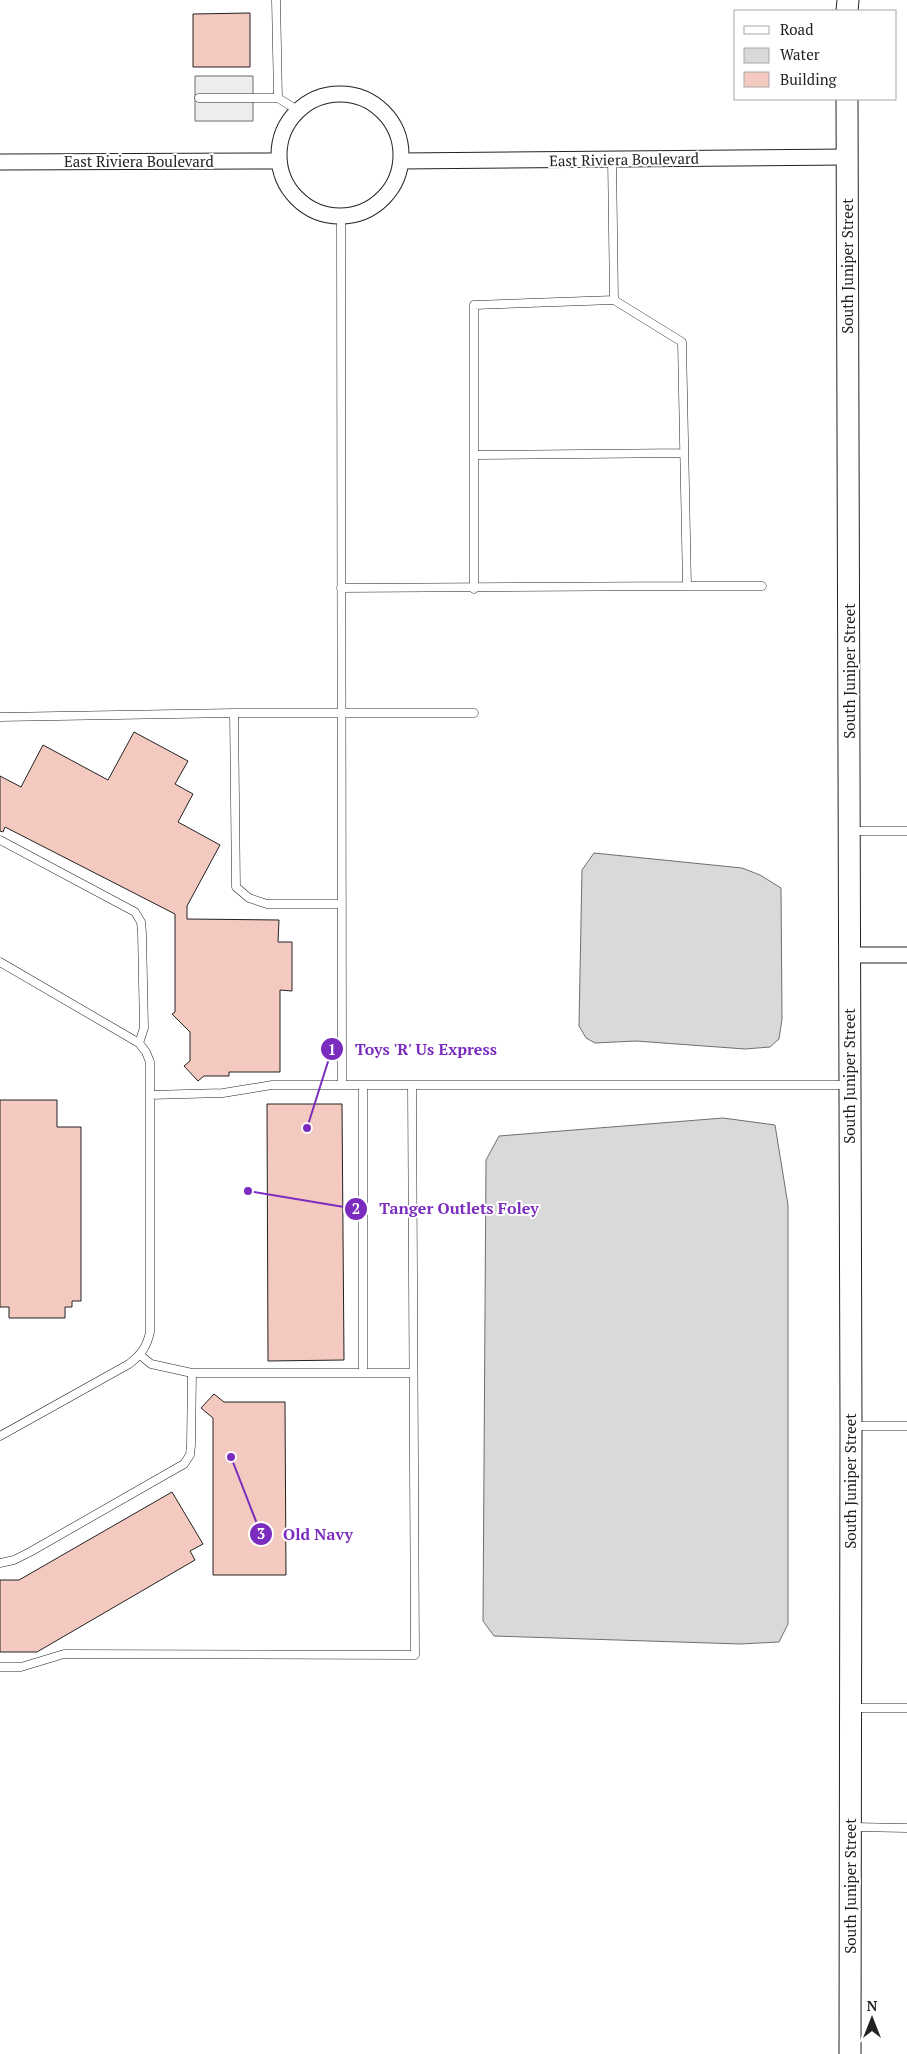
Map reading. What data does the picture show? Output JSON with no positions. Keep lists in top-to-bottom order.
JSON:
{
  "streets": {
    "street": ["East Riviera Boulevard", "South Juniper Street"]
  },
  "crossings": [
    ["East Riviera Boulevard", "South Juniper Street"]
  ],
  "places": ["Toys 'R' Us Express", "Tanger Outlets Foley", "Old Navy"],
  "legend": ["Road", "Water", "Building"],
  "north": "top"
}
